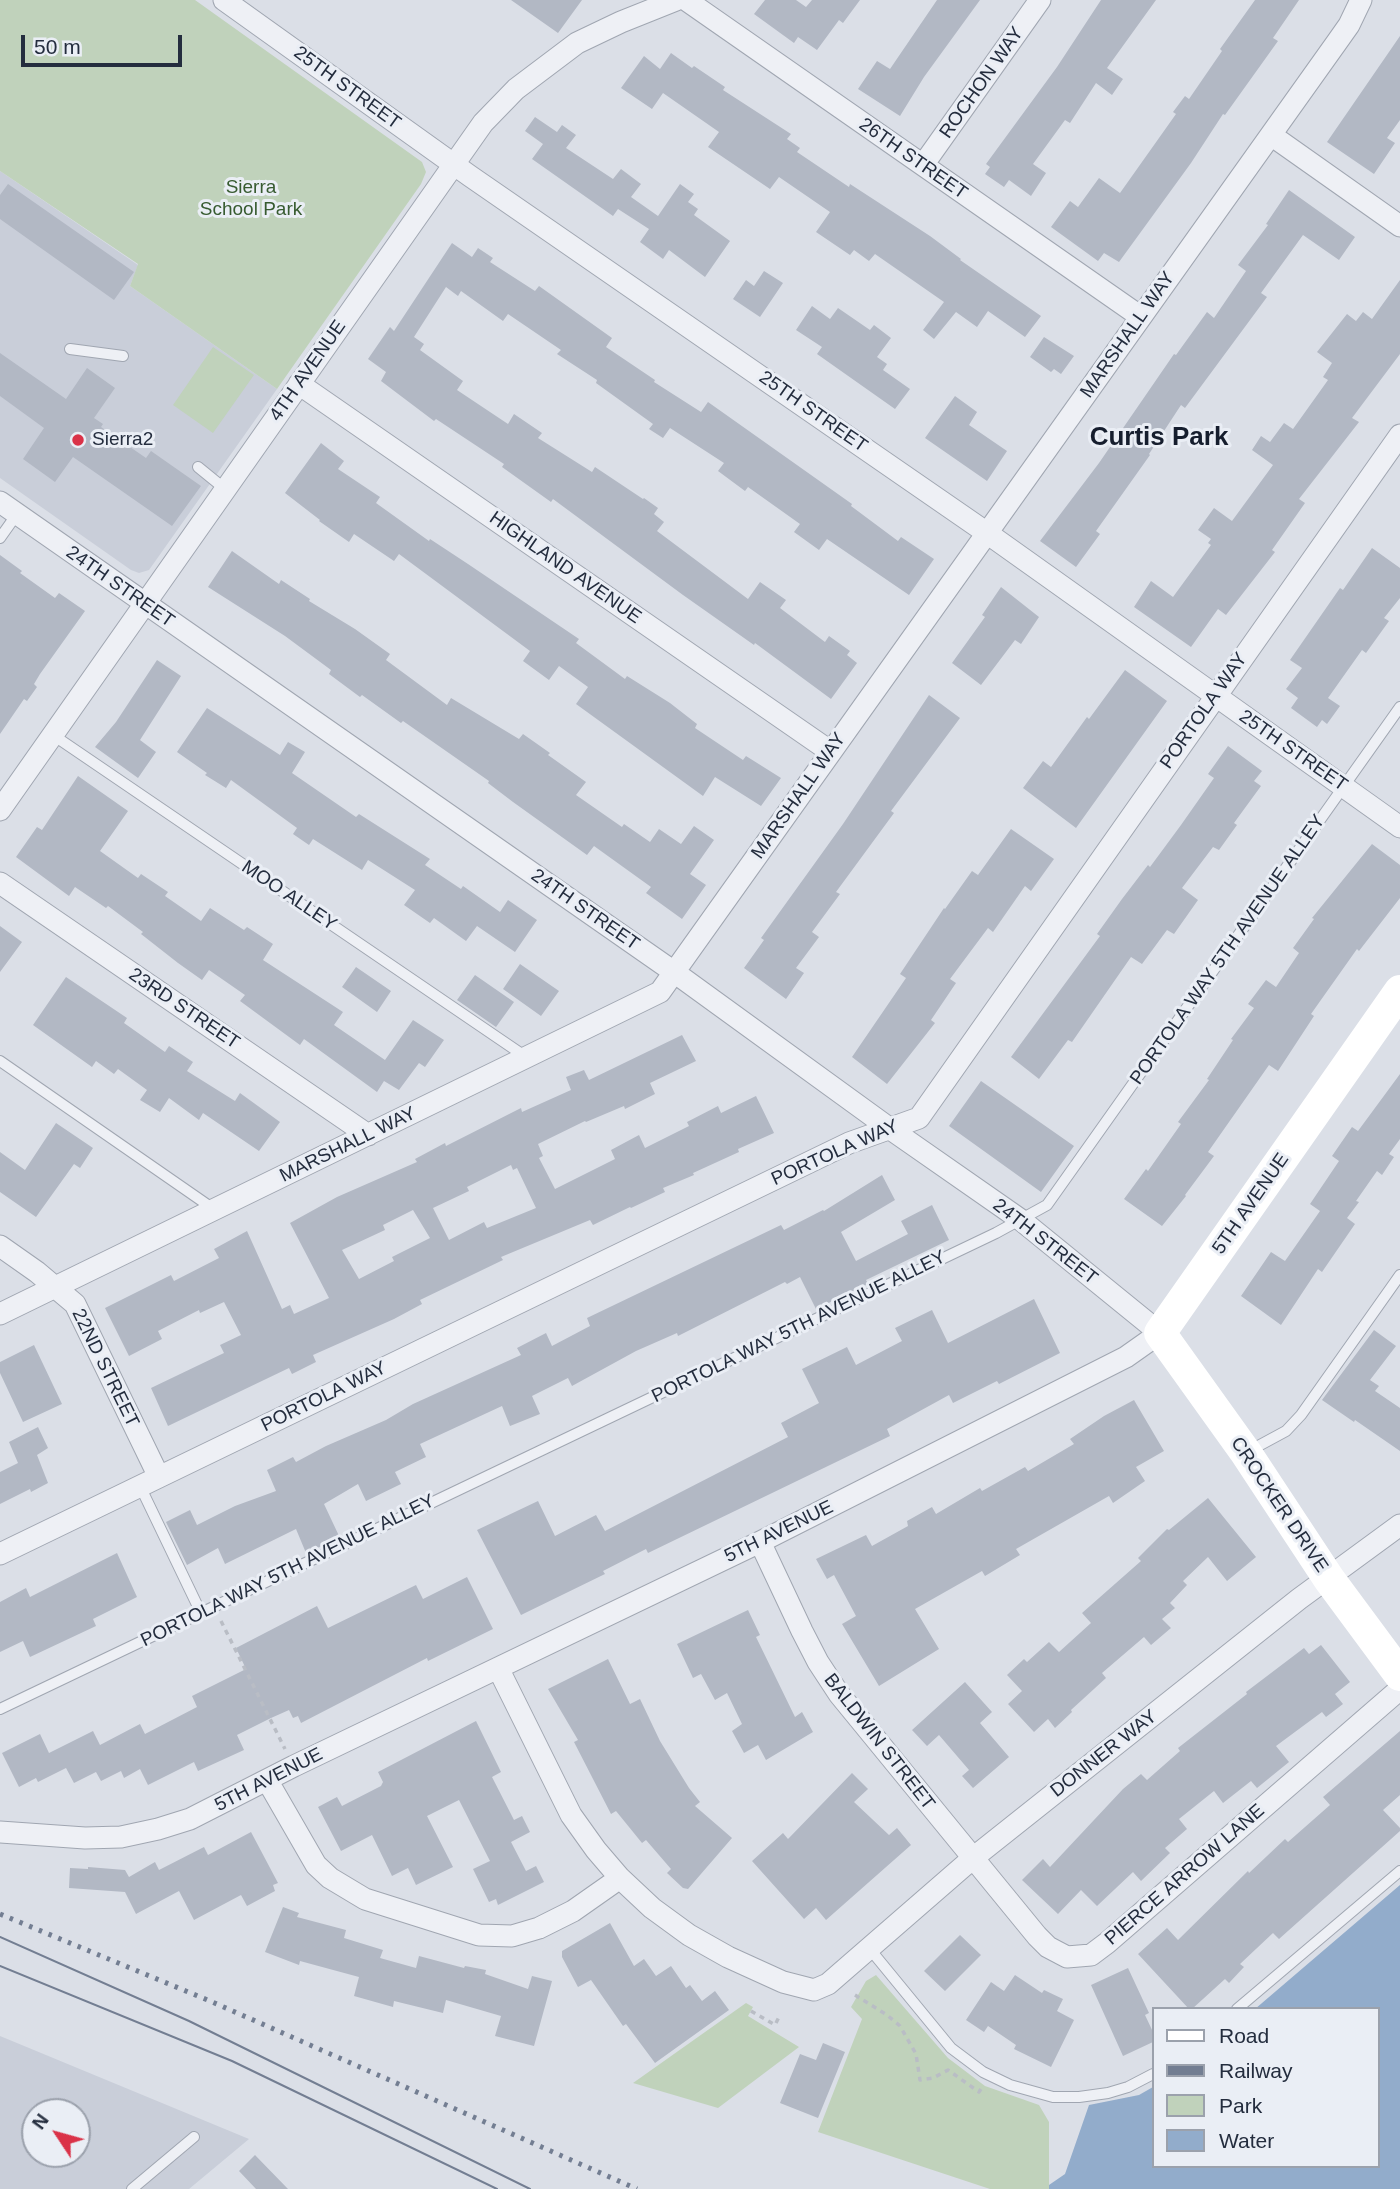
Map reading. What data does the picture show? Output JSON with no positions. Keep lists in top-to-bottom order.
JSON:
{
  "streets": {
    "street": [
      "ROCHON WAY",
      "25TH STREET",
      "26TH STREET",
      "MARSHALL WAY",
      "4TH AVENUE",
      "HIGHLAND AVENUE",
      "24TH STREET",
      "PORTOLA WAY",
      "23RD STREET",
      "5TH AVENUE",
      "22ND STREET",
      "CROCKER DRIVE",
      "BALDWIN STREET",
      "DONNER WAY",
      "PIERCE ARROW LANE"
    ],
    "lane": ["MOO ALLEY", "PORTOLA WAY 5TH AVENUE ALLEY"]
  },
  "crossings": [
    ["ROCHON WAY", "26TH STREET"],
    ["25TH STREET", "MARSHALL WAY"],
    ["25TH STREET", "4TH AVENUE"],
    ["25TH STREET", "PORTOLA WAY"],
    ["25TH STREET", "PORTOLA WAY 5TH AVENUE ALLEY"],
    ["26TH STREET", "MARSHALL WAY"],
    ["MARSHALL WAY", "HIGHLAND AVENUE"],
    ["MARSHALL WAY", "24TH STREET"],
    ["MARSHALL WAY", "MOO ALLEY"],
    ["MARSHALL WAY", "23RD STREET"],
    ["MARSHALL WAY", "22ND STREET"],
    ["4TH AVENUE", "HIGHLAND AVENUE"],
    ["4TH AVENUE", "24TH STREET"],
    ["4TH AVENUE", "MOO ALLEY"],
    ["24TH STREET", "PORTOLA WAY"],
    ["24TH STREET", "PORTOLA WAY 5TH AVENUE ALLEY"],
    ["24TH STREET", "5TH AVENUE"],
    ["24TH STREET", "CROCKER DRIVE"],
    ["PORTOLA WAY", "22ND STREET"],
    ["5TH AVENUE", "CROCKER DRIVE"],
    ["5TH AVENUE", "BALDWIN STREET"],
    ["CROCKER DRIVE", "DONNER WAY"],
    ["BALDWIN STREET", "DONNER WAY"],
    ["BALDWIN STREET", "PIERCE ARROW LANE"],
    ["DONNER WAY", "PIERCE ARROW LANE"]
  ],
  "districts": ["Curtis Park"],
  "parks": ["Sierra School Park"],
  "places": ["Sierra2"],
  "legend": [
    "Road",
    "Railway",
    "Park",
    "Water"
  ],
  "scale_bar": "50 m",
  "north": "top left"
}
